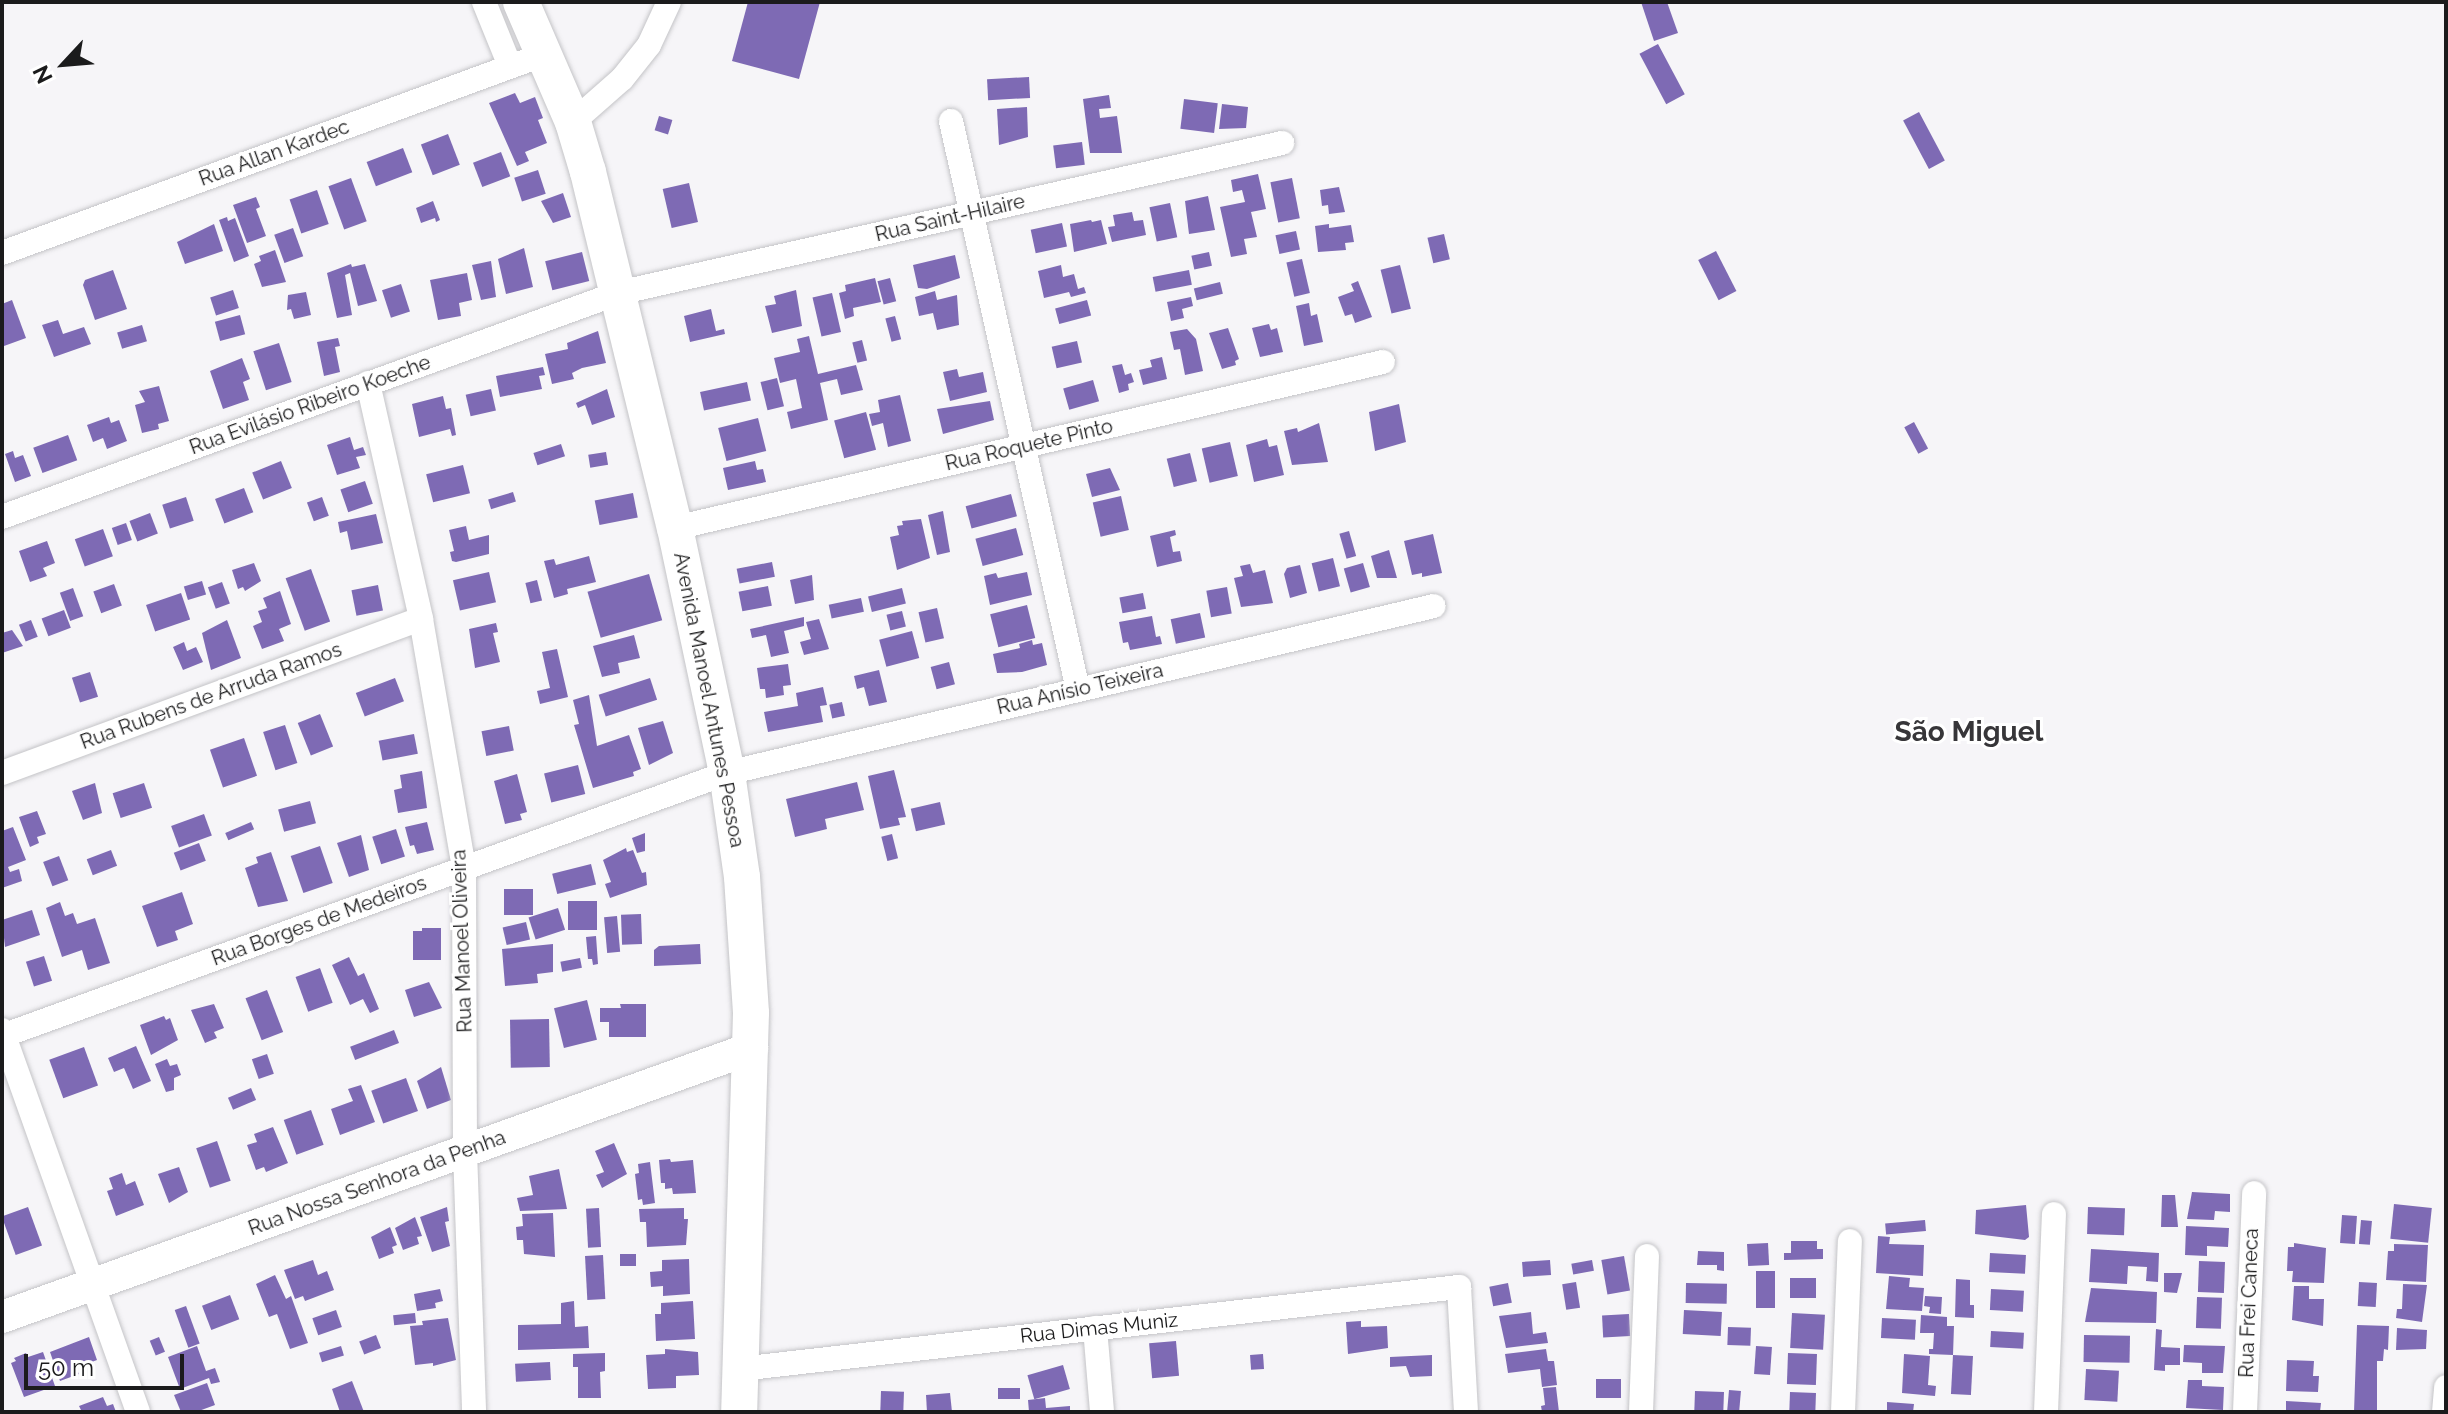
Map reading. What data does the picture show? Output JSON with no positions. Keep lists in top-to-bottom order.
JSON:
{
  "streets": {
    "main road": ["Avenida Manoel Antunes Pessoa"],
    "street": [
      "Rua Allan Kardec",
      "Rua Saint-Hilaire",
      "Rua Evilásio Ribeiro Koeche",
      "Rua Roquete Pinto",
      "Rua Anísio Teixeira",
      "Rua Rubens de Arruda Ramos",
      "Rua Borges de Medeiros",
      "Rua Manoel Oliveira",
      "Rua Nossa Senhora da Penha",
      "Rua Frei Caneca",
      "Rua Dimas Muniz"
    ]
  },
  "crossings": [
    ["Rua Allan Kardec", "Avenida Manoel Antunes Pessoa"],
    ["Rua Saint-Hilaire", "Rua Evilásio Ribeiro Koeche"],
    ["Rua Saint-Hilaire", "Avenida Manoel Antunes Pessoa"],
    ["Rua Evilásio Ribeiro Koeche", "Avenida Manoel Antunes Pessoa"],
    ["Rua Evilásio Ribeiro Koeche", "Rua Manoel Oliveira"],
    ["Rua Roquete Pinto", "Avenida Manoel Antunes Pessoa"],
    ["Rua Anísio Teixeira", "Avenida Manoel Antunes Pessoa"],
    ["Rua Anísio Teixeira", "Rua Borges de Medeiros"],
    ["Rua Rubens de Arruda Ramos", "Rua Manoel Oliveira"],
    ["Avenida Manoel Antunes Pessoa", "Rua Borges de Medeiros"],
    ["Avenida Manoel Antunes Pessoa", "Rua Nossa Senhora da Penha"],
    ["Avenida Manoel Antunes Pessoa", "Rua Dimas Muniz"],
    ["Rua Borges de Medeiros", "Rua Manoel Oliveira"],
    ["Rua Manoel Oliveira", "Rua Nossa Senhora da Penha"]
  ],
  "districts": ["São Miguel"],
  "scale_bar": "50 m",
  "north": "bottom left"
}
